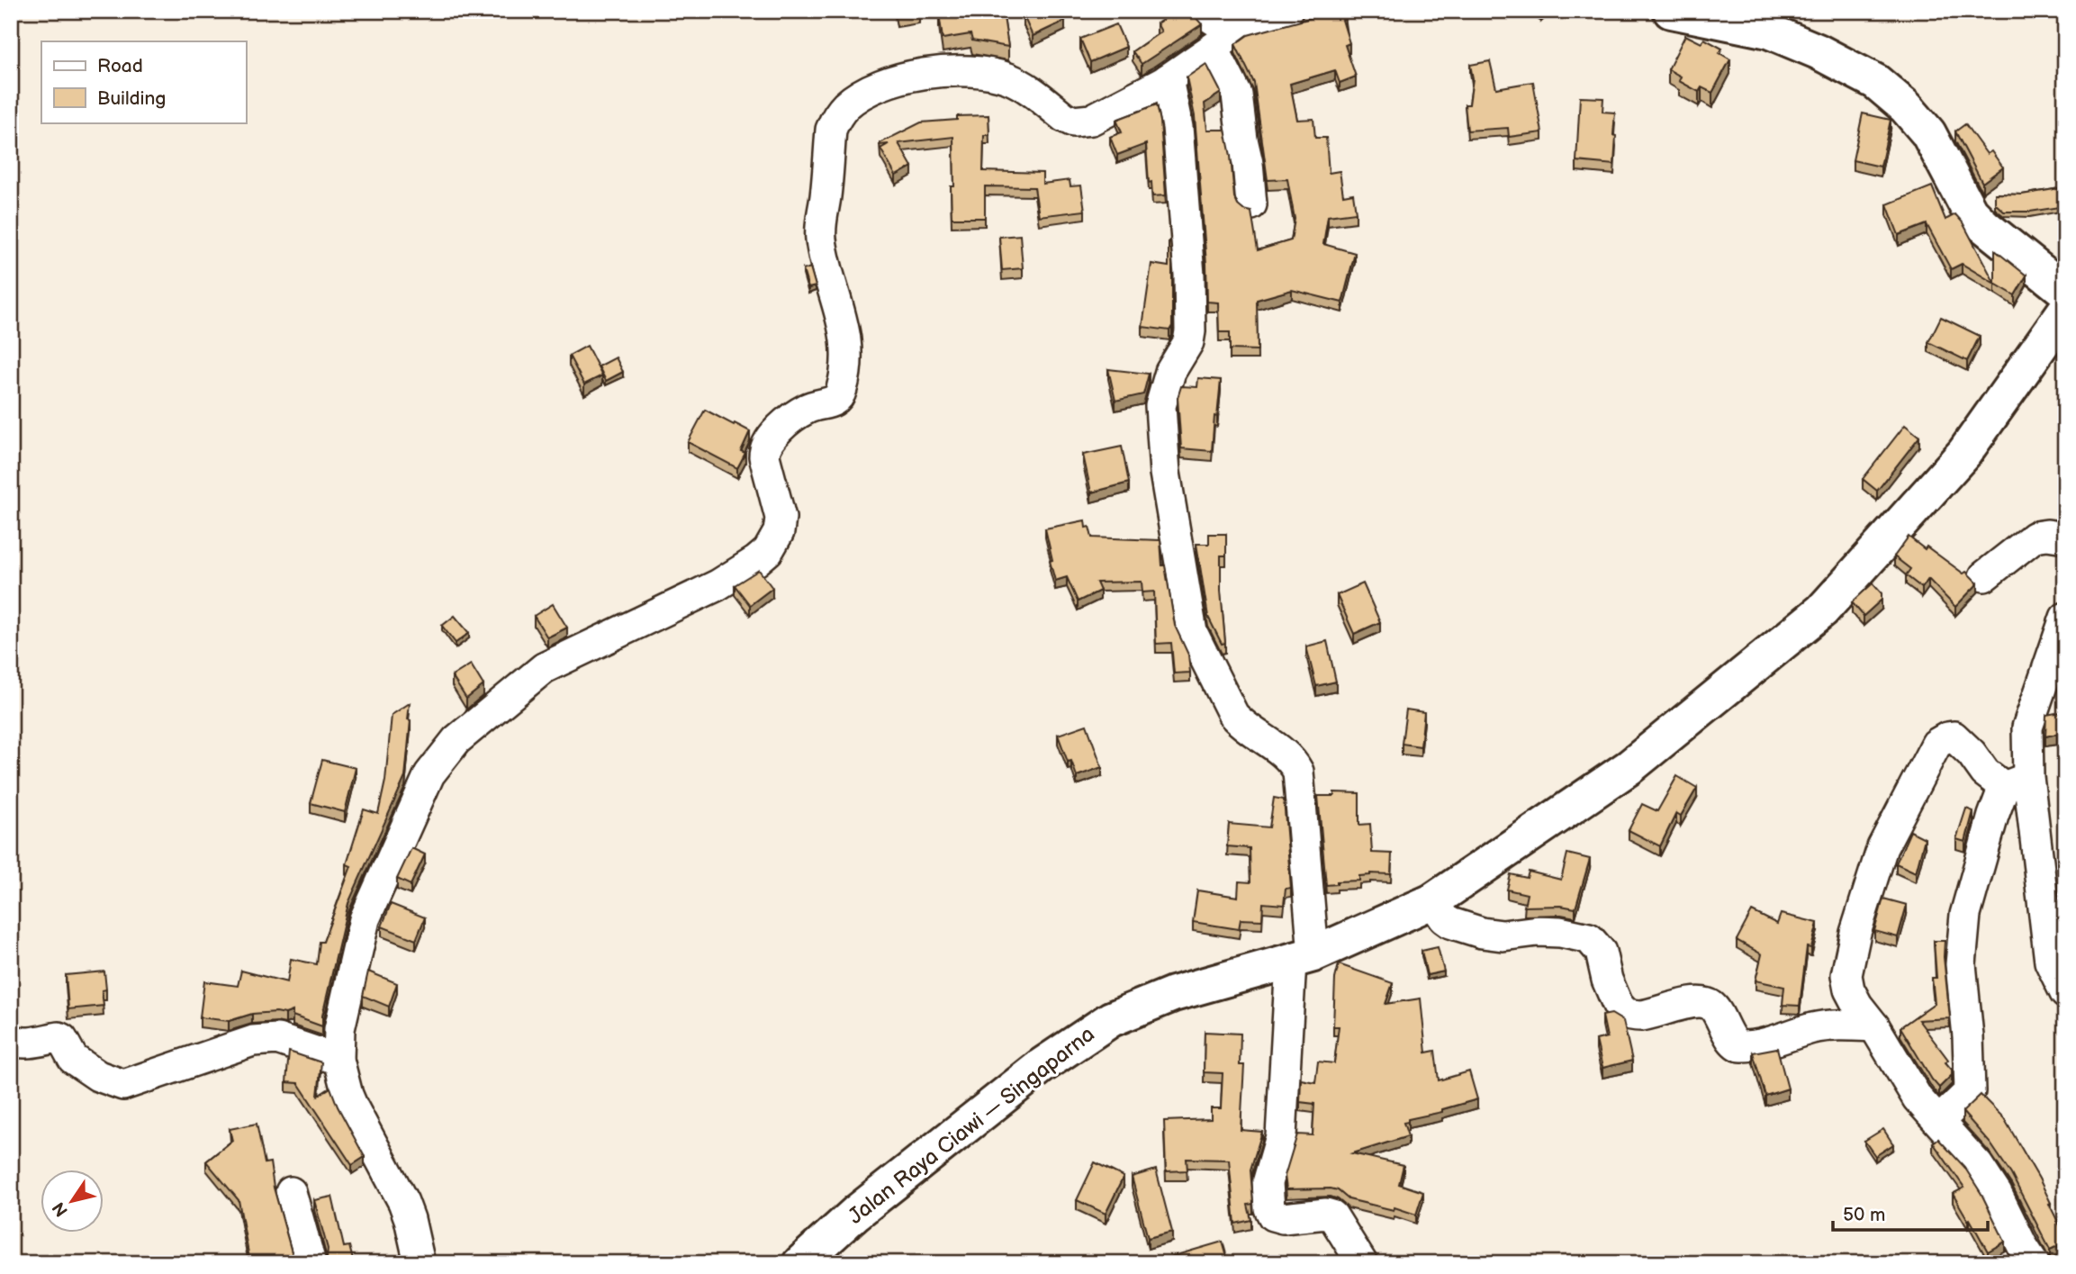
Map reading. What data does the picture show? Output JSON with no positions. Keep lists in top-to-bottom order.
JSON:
{
  "streets": {
    "main road": ["Jalan Raya Ciawi — Singaparna"]
  },
  "legend": ["Road", "Building"],
  "scale_bar": "50 m",
  "north": "bottom left"
}
